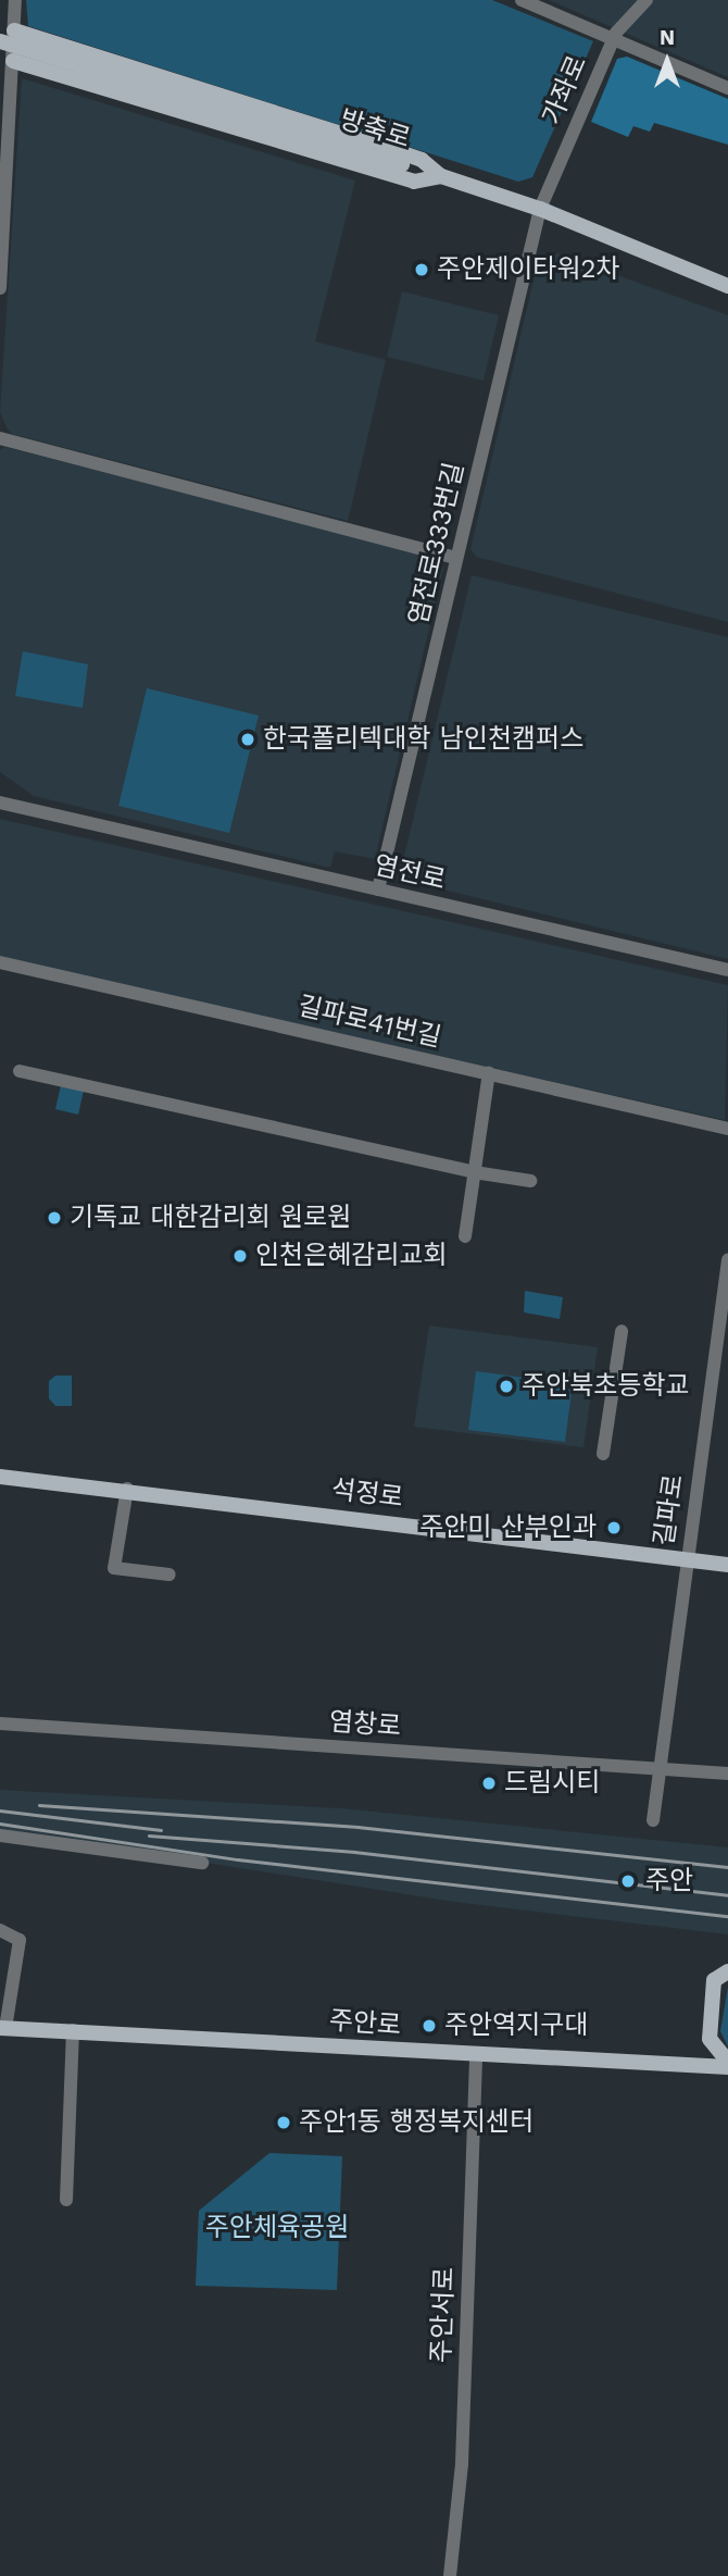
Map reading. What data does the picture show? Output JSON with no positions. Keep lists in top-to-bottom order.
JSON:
{
  "streets": {
    "main road": ["방축로", "석정로", "주안로"],
    "street": [
      "가좌로",
      "염전로333번길",
      "염전로",
      "길파로41번길",
      "길파로",
      "염창로",
      "주안서로"
    ]
  },
  "crossings": [
    ["가좌로", "방축로"],
    ["가좌로", "염전로333번길"],
    ["방축로", "염전로333번길"],
    ["염전로333번길", "염전로"],
    ["석정로", "길파로"],
    ["길파로", "염창로"],
    ["주안로", "주안서로"]
  ],
  "parks": ["주안체육공원"],
  "places": [
    "주안제이타워2차",
    "한국폴리텍대학 남인천캠퍼스",
    "기독교 대한감리회 원로원",
    "인천은혜감리교회",
    "주안북초등학교",
    "주안미 산부인과",
    "드림시티",
    "주안",
    "주안역지구대",
    "주안1동 행정복지센터"
  ],
  "north": "top"
}
